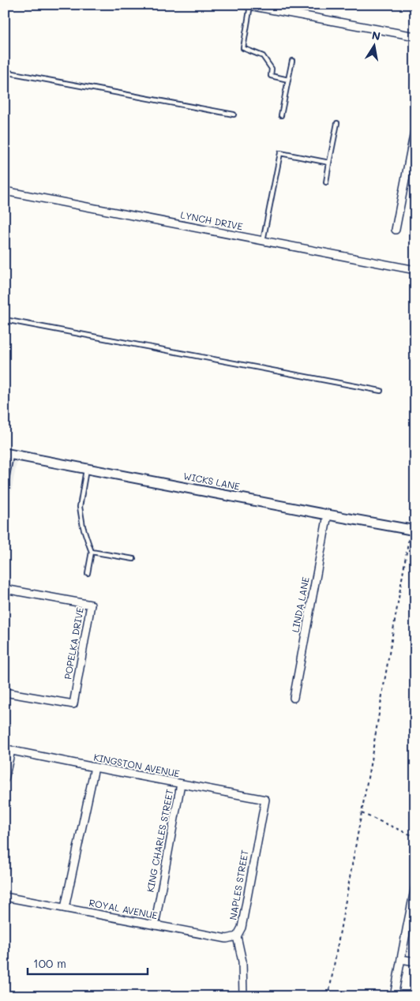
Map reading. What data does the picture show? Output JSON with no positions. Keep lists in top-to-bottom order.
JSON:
{
  "streets": {
    "street": [
      "LYNCH DRIVE",
      "WICKS LANE",
      "LINDA LANE",
      "POPELKA DRIVE",
      "KINGSTON AVENUE",
      "KING CHARLES STREET",
      "NAPLES STREET",
      "ROYAL AVENUE"
    ]
  },
  "crossings": [
    ["WICKS LANE", "LINDA LANE"],
    ["KINGSTON AVENUE", "KING CHARLES STREET"],
    ["KINGSTON AVENUE", "NAPLES STREET"],
    ["KING CHARLES STREET", "ROYAL AVENUE"],
    ["NAPLES STREET", "ROYAL AVENUE"]
  ],
  "scale_bar": "100 m",
  "north": "top"
}
